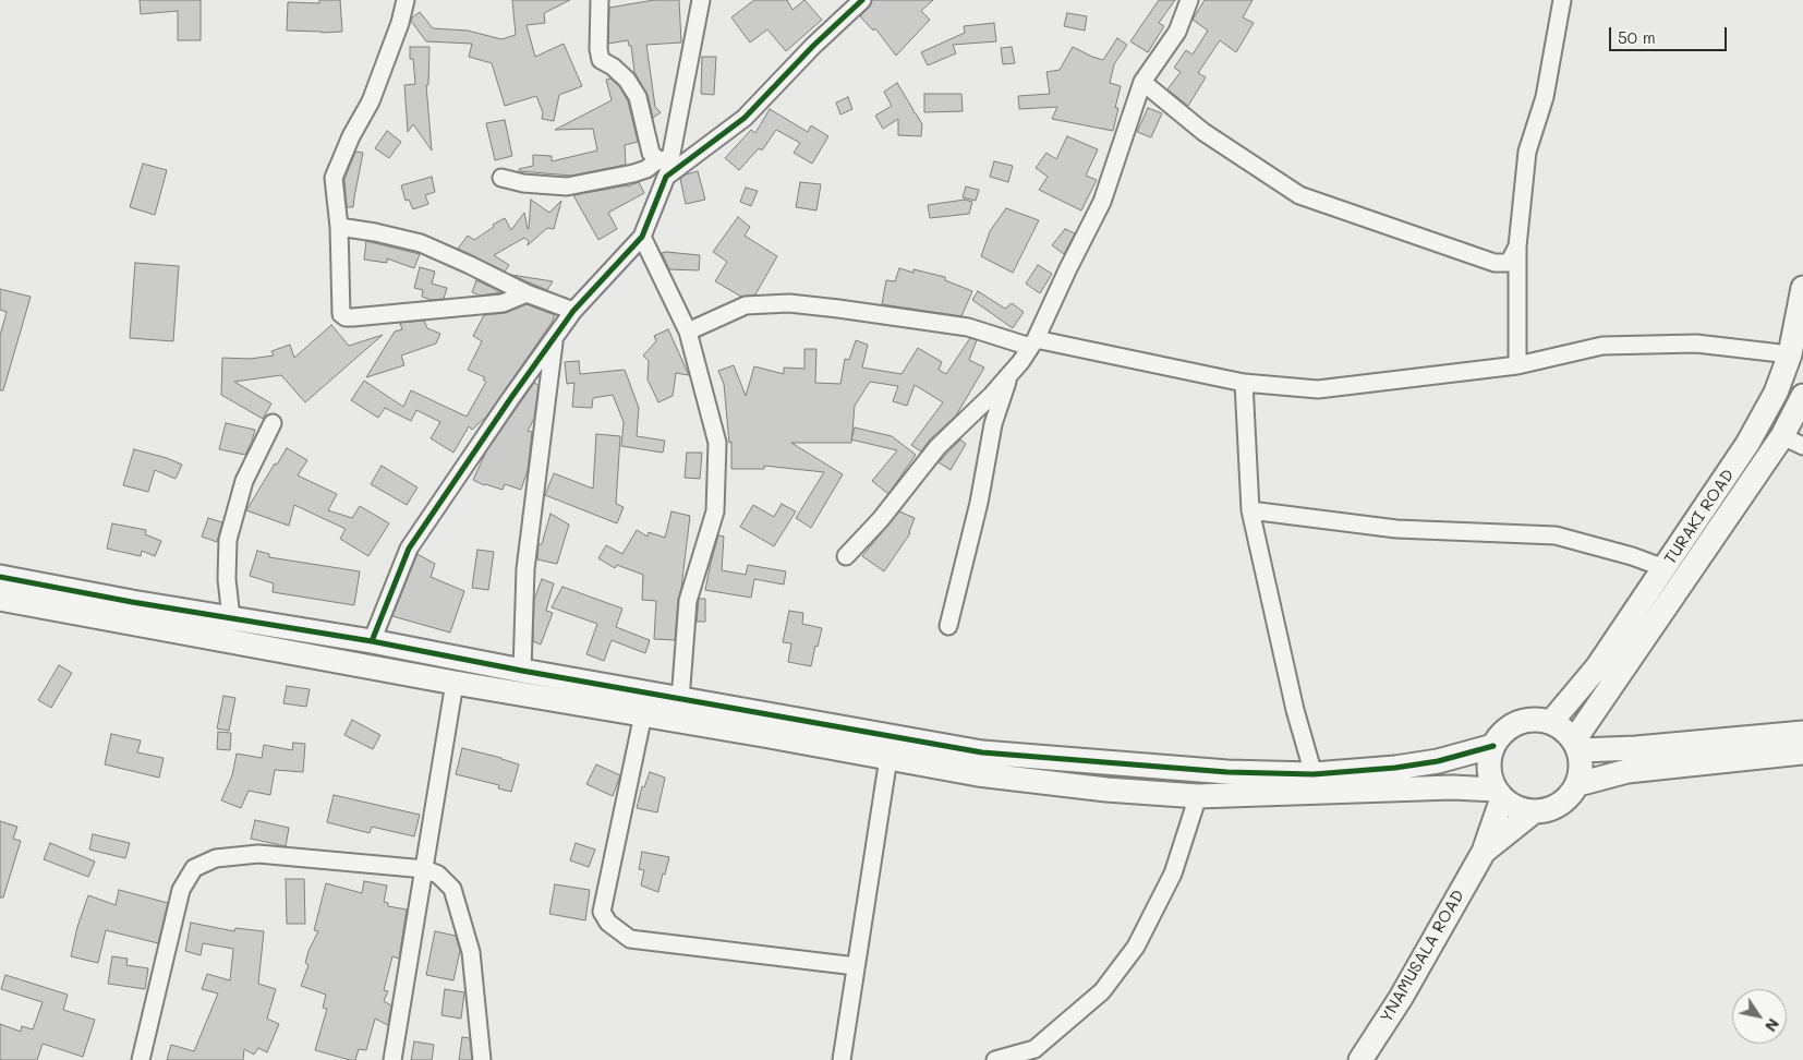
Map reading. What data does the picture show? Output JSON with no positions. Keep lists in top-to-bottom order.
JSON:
{
  "streets": {
    "street": ["TURAKI ROAD", "YNAMUSALA ROAD"]
  },
  "scale_bar": "50 m",
  "north": "bottom right"
}
